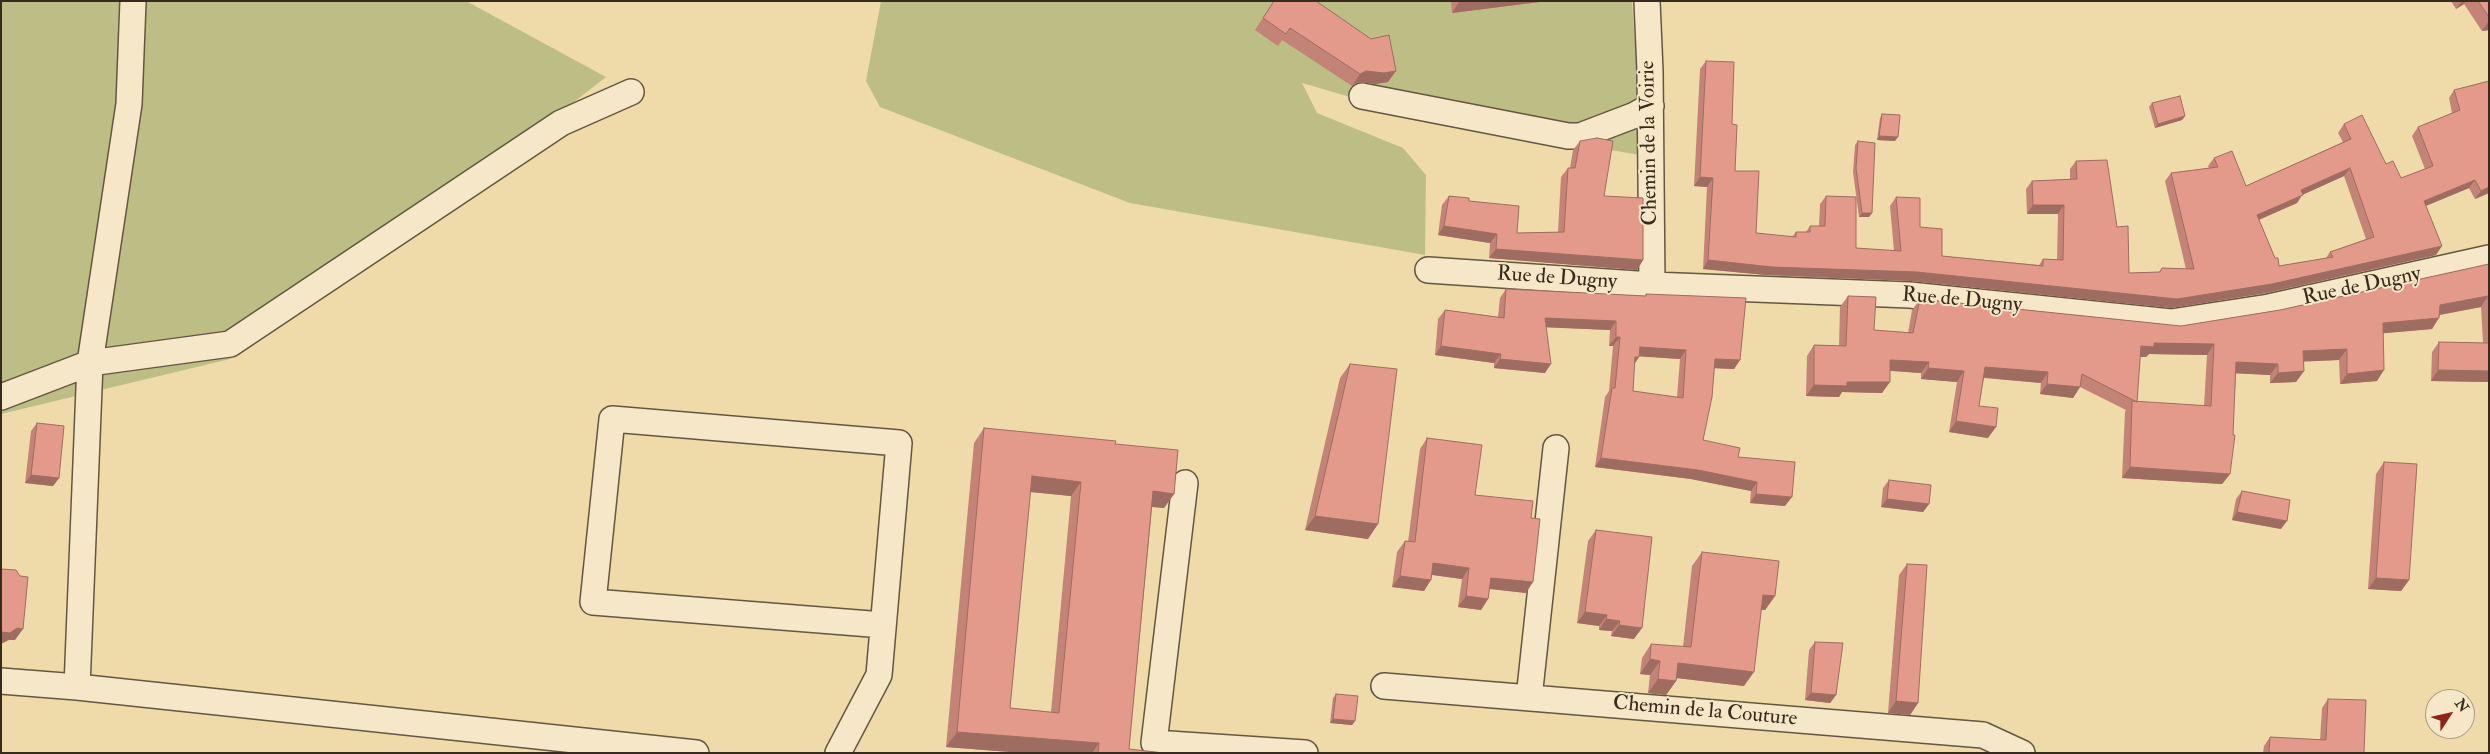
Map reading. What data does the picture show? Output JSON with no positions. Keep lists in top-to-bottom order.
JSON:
{
  "streets": {
    "street": ["Chemin de la Voirie", "Rue de Dugny", "Chemin de la Couture"]
  },
  "crossings": [
    ["Chemin de la Voirie", "Rue de Dugny"]
  ],
  "north": "top right"
}
